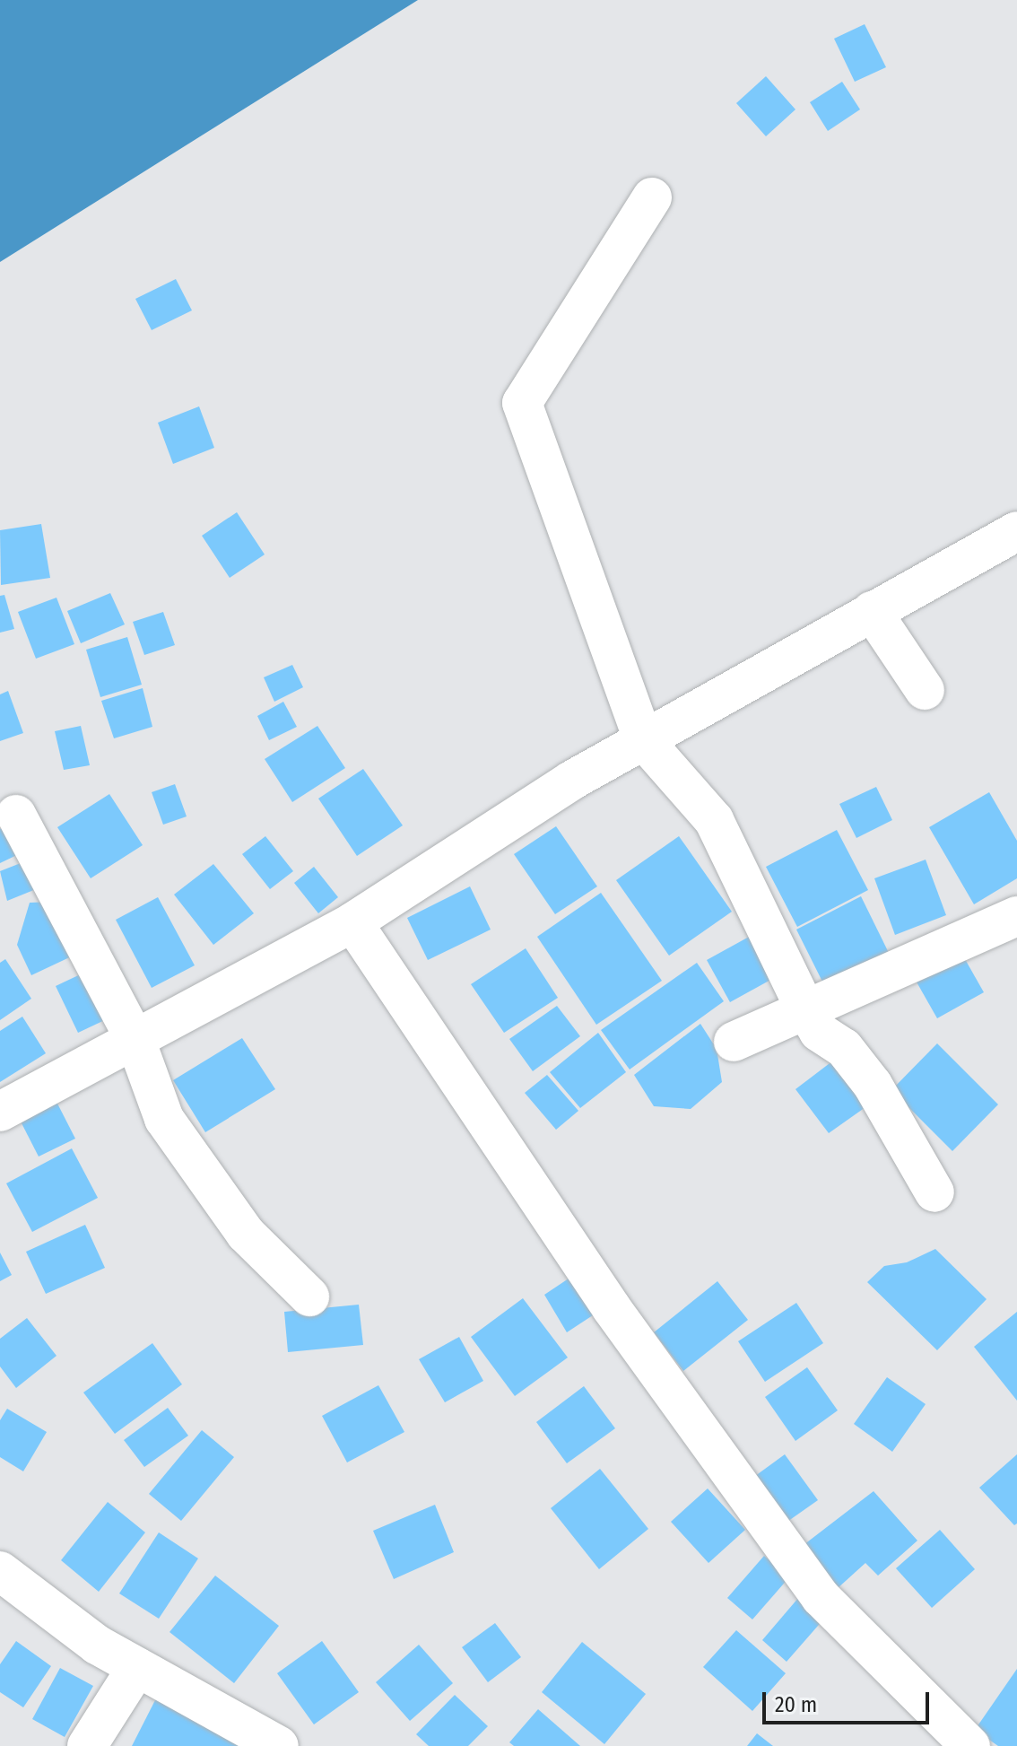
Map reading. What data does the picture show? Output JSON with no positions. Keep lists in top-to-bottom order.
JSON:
{
  "scale_bar": "20 m"
}
